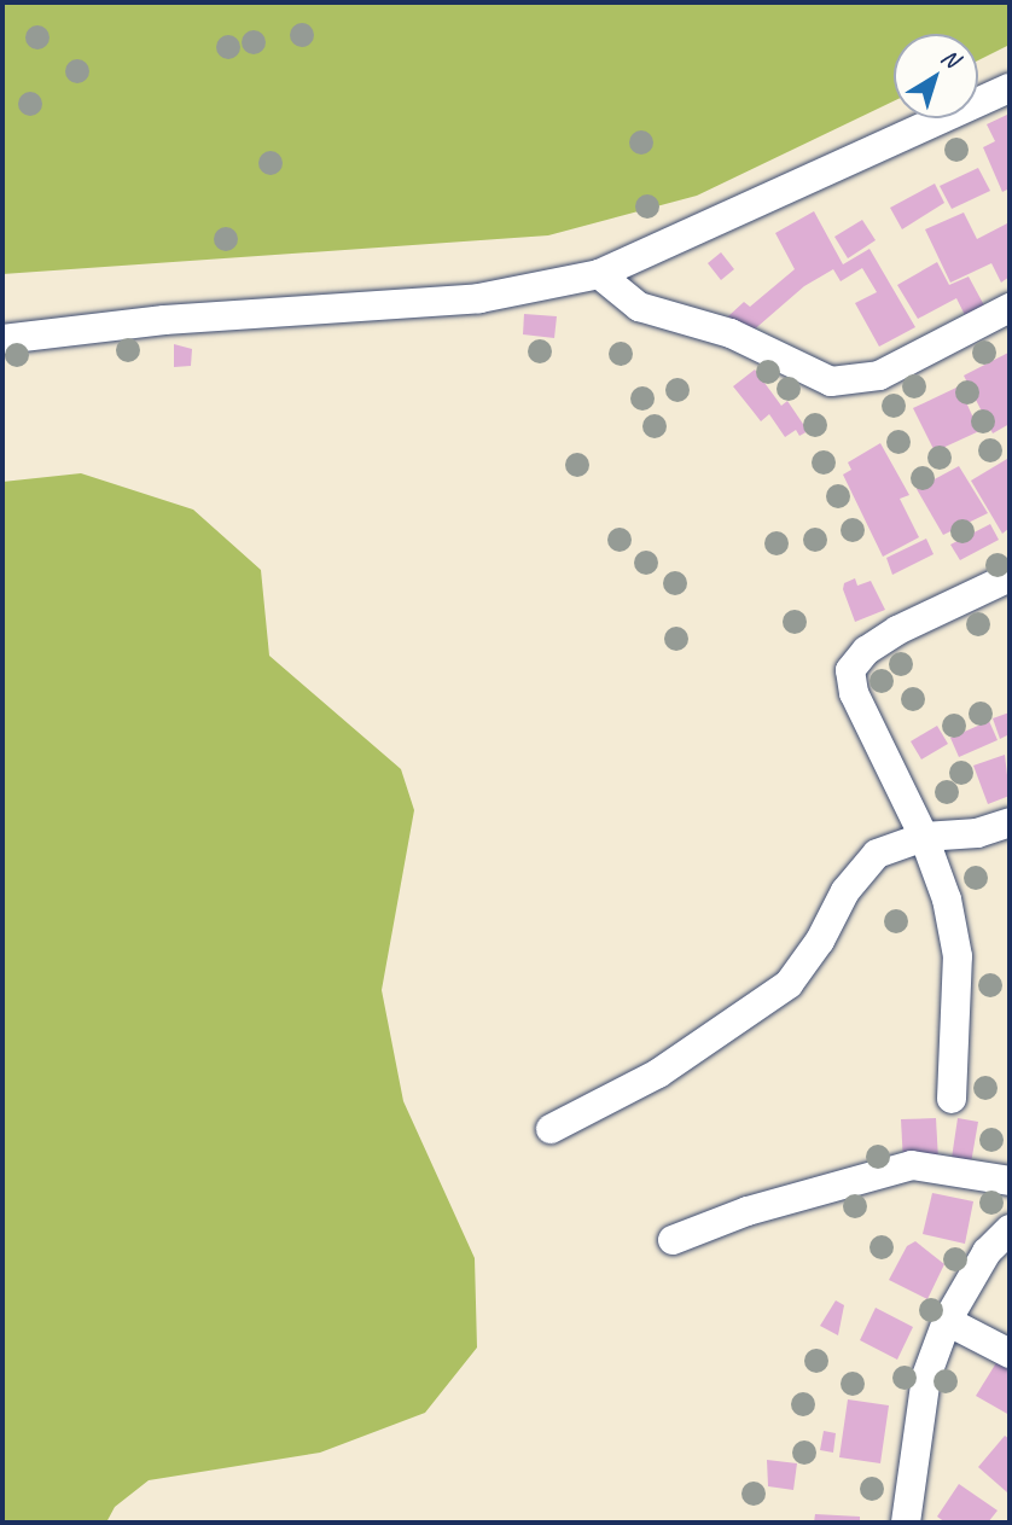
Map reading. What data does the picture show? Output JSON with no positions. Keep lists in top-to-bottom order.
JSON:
{
  "north": "top right"
}
